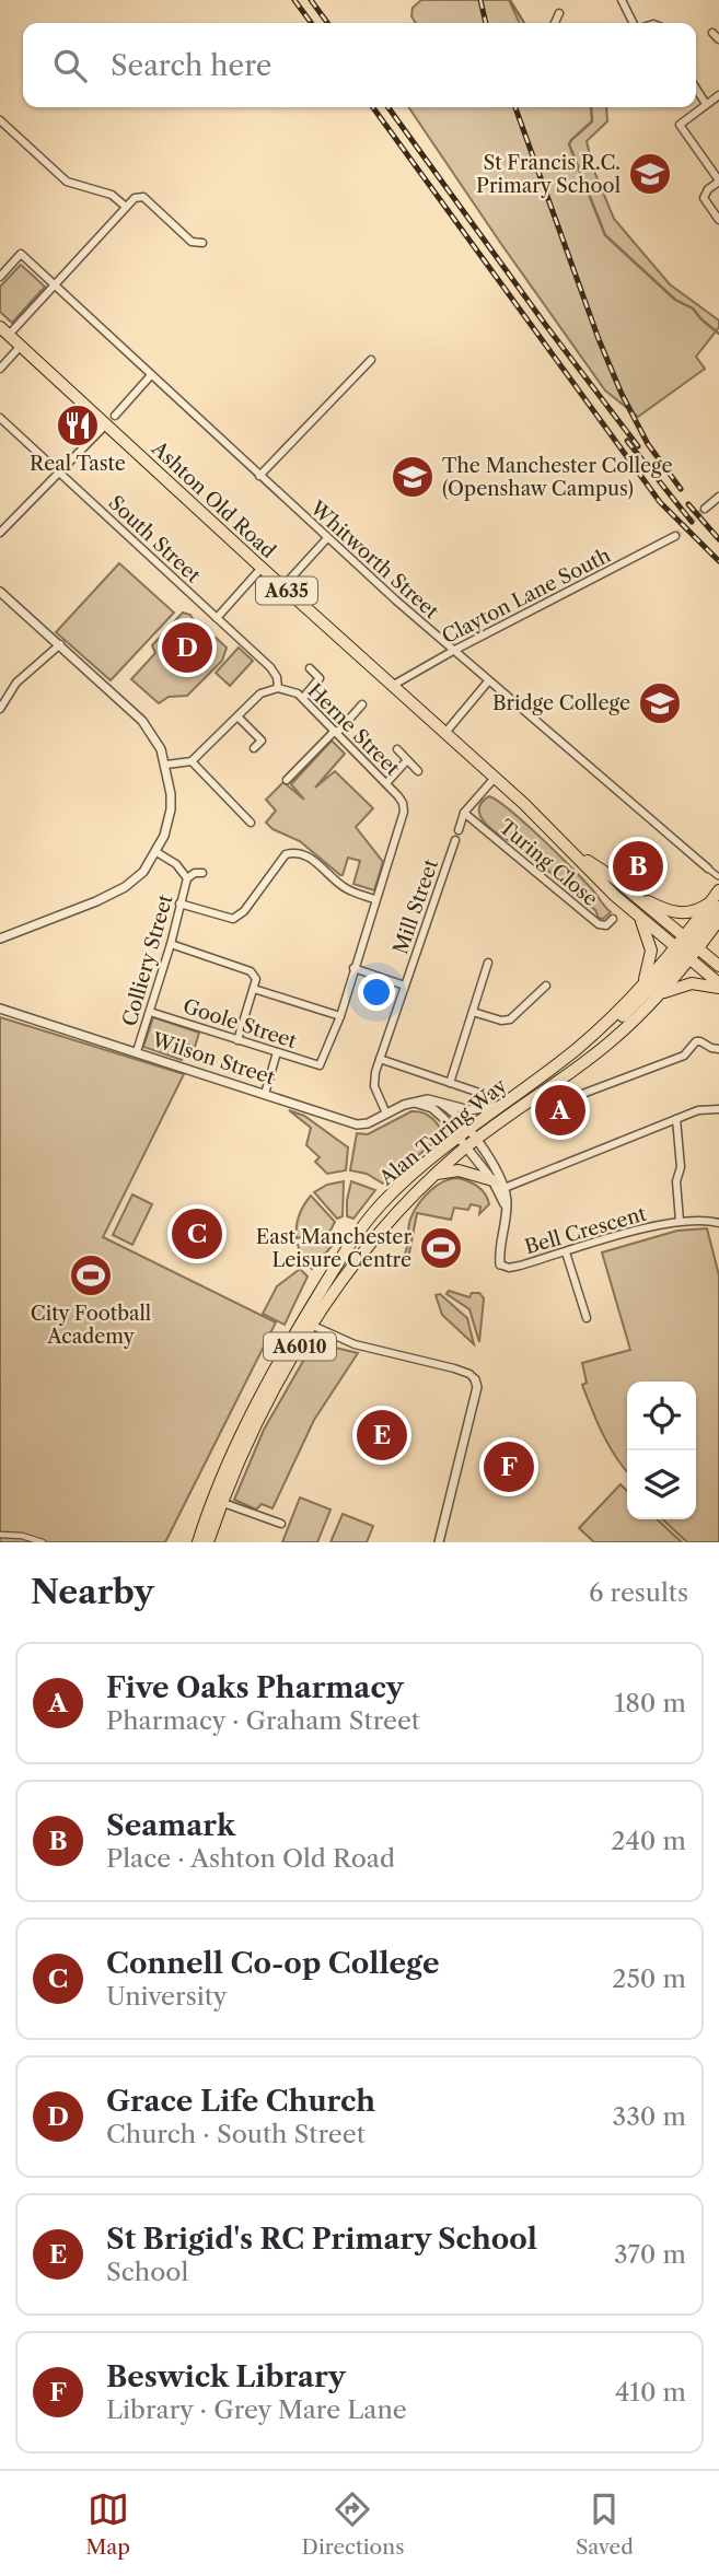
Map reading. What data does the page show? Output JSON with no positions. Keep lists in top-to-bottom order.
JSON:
{
  "streets": {
    "highway": [
      "Ashton Old Road",
      "A635",
      "Alan Turing Way",
      "A6010"
    ],
    "street": [
      "South Street",
      "Whitworth Street",
      "Clayton Lane South",
      "Herne Street",
      "Turing Close",
      "Mill Street",
      "Colliery Street",
      "Goole Street",
      "Wilson Street",
      "Bell Crescent"
    ]
  },
  "crossings": [
    ["Ashton Old Road", "Clayton Lane South"],
    ["Ashton Old Road", "Alan Turing Way"],
    ["Ashton Old Road", "A6010"],
    ["South Street", "Herne Street"],
    ["Whitworth Street", "Clayton Lane South"],
    ["Herne Street", "Goole Street"],
    ["Mill Street", "Wilson Street"],
    ["Colliery Street", "Goole Street"],
    ["Colliery Street", "Wilson Street"],
    ["Wilson Street", "Alan Turing Way"],
    ["Alan Turing Way", "A6010"]
  ],
  "places": {
    "school or university": ["St Francis R.C. Primary School", "The Manchester College (Openshaw Campus)", "Bridge College"],
    "restaurant": ["Real Taste"],
    "sports": ["East Manchester Leisure Centre", "City Football Academy"]
  },
  "page": {
    "search": "Search here",
    "pins": [
      "D",
      "B",
      "A",
      "C",
      "E",
      "F"
    ],
    "heading": ["Nearby", "6 results"],
    "list": [
      {
        "mark": "A",
        "name": "Five Oaks Pharmacy",
        "note": "Pharmacy · Graham Street",
        "value": "180 m"
      },
      {
        "mark": "B",
        "name": "Seamark",
        "note": "Place · Ashton Old Road",
        "value": "240 m"
      },
      {
        "mark": "C",
        "name": "Connell Co-op College",
        "note": "University",
        "value": "250 m"
      },
      {
        "mark": "D",
        "name": "Grace Life Church",
        "note": "Church · South Street",
        "value": "330 m"
      },
      {
        "mark": "E",
        "name": "St Brigid's RC Primary School",
        "note": "School",
        "value": "370 m"
      },
      {
        "mark": "F",
        "name": "Beswick Library",
        "note": "Library · Grey Mare Lane",
        "value": "410 m"
      }
    ],
    "nav": ["Map", "Directions", "Saved"]
  }
}
